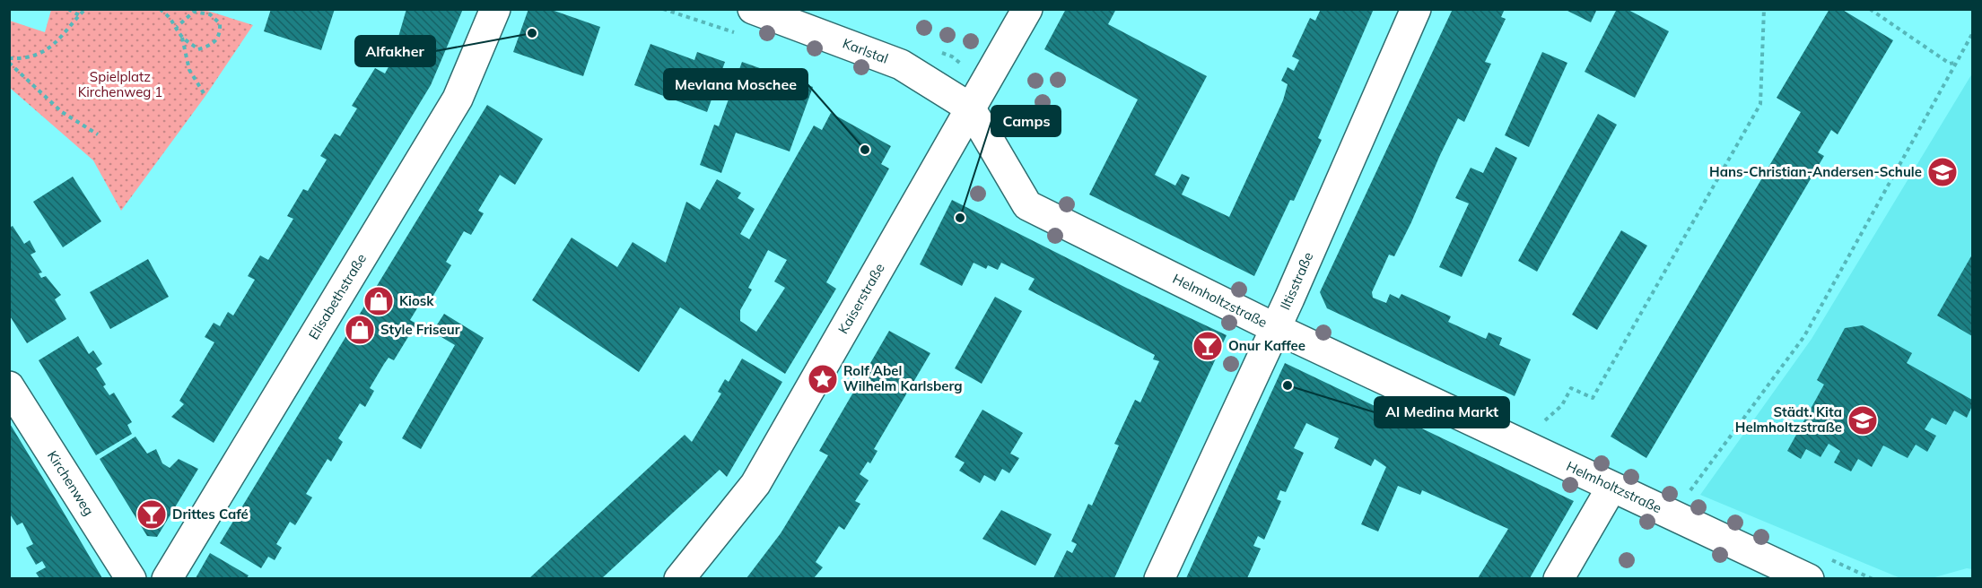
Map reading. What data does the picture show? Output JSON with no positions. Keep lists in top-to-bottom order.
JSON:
{
  "streets": {
    "street": [
      "Karlstal",
      "Iltisstraße",
      "Elisabethstraße",
      "Kaiserstraße",
      "Helmholtzstraße",
      "Kirchenweg"
    ]
  },
  "crossings": [
    ["Karlstal", "Kaiserstraße"],
    ["Karlstal", "Helmholtzstraße"],
    ["Iltisstraße", "Helmholtzstraße"],
    ["Kaiserstraße", "Helmholtzstraße"]
  ],
  "parks": ["Spielplatz Kirchenweg 1"],
  "places": {
    "other": [
      "Alfakher",
      "Mevlana Moschee",
      "Camps",
      "Al Medina Markt"
    ],
    "school or university": ["Hans-Christian-Andersen-Schule", "Städt. Kita Helmholtzstraße"],
    "shop": ["Kiosk", "Style Friseur"],
    "bar": ["Onur Kaffee", "Drittes Café"],
    "place": ["Rolf Abel Wilhelm Karlsberg"]
  }
}
